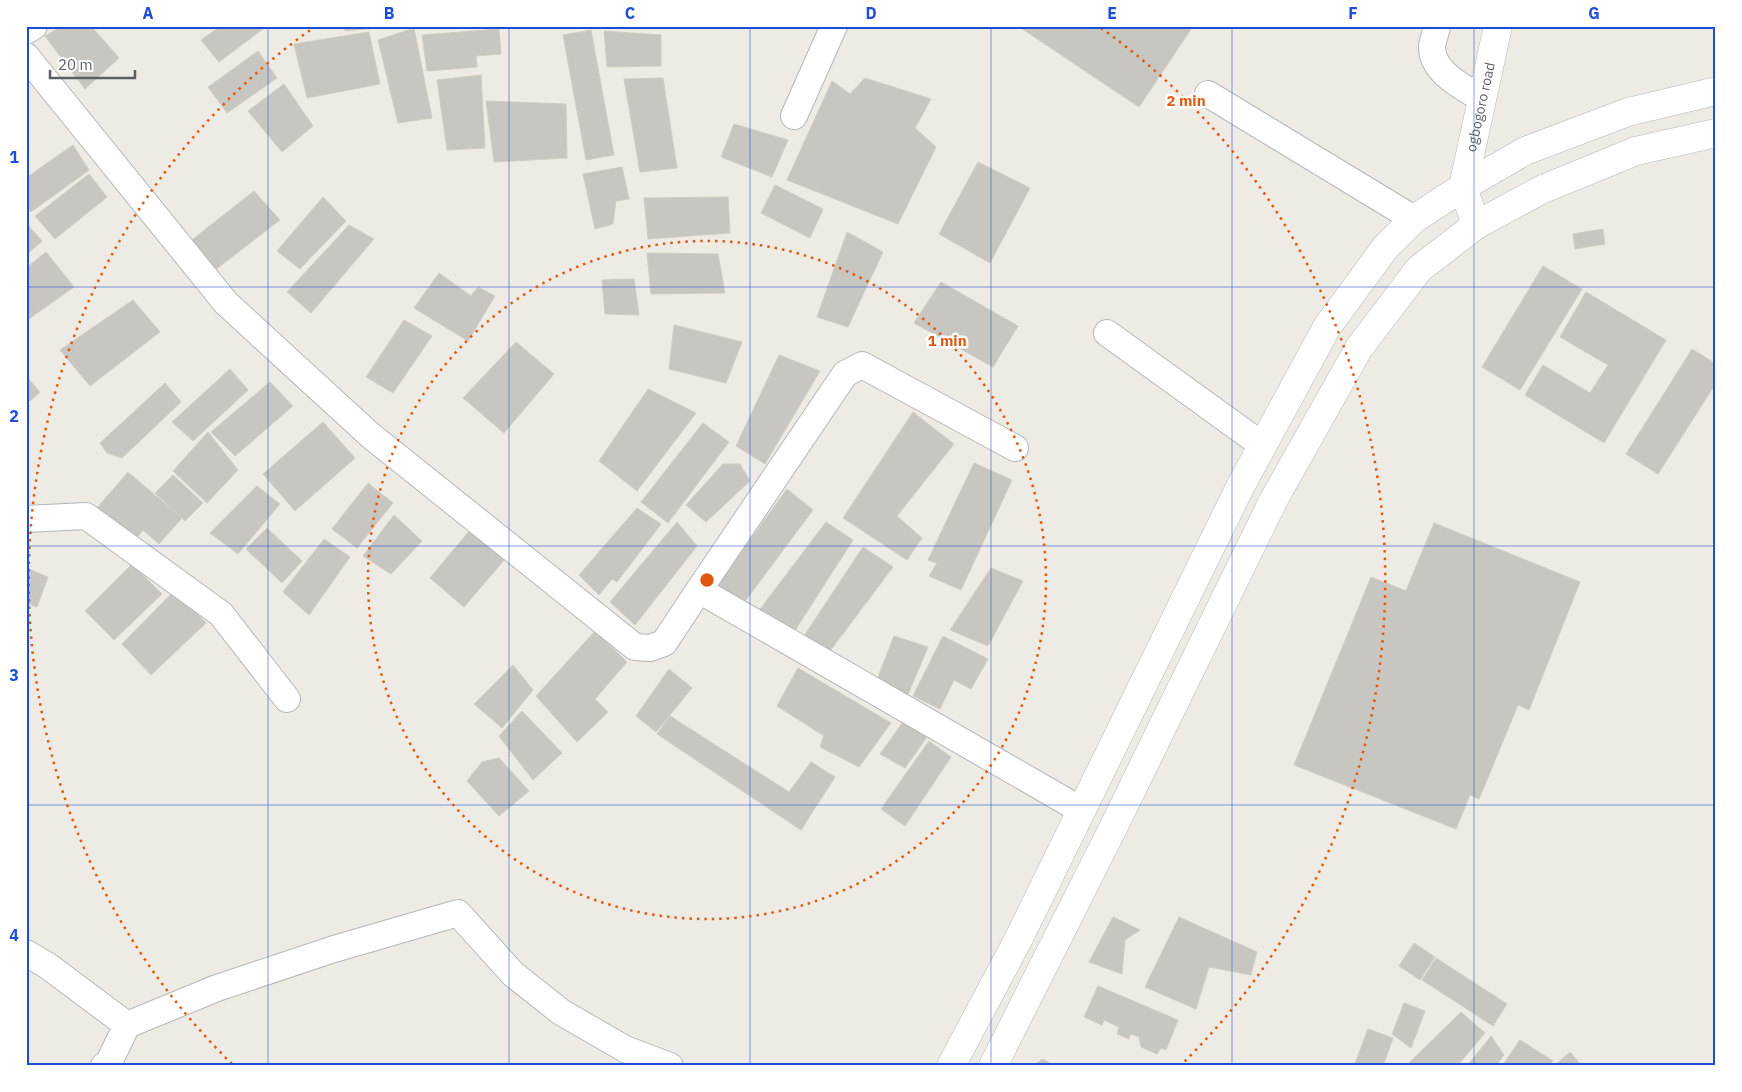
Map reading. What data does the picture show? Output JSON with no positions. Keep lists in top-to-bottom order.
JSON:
{
  "streets": {
    "main road": ["ogbogoro road"]
  },
  "scale_bar": "20 m",
  "grid": {
    "columns": [
      "A",
      "B",
      "C",
      "D",
      "E",
      "F",
      "G"
    ],
    "rows": [
      "1",
      "2",
      "3",
      "4"
    ]
  },
  "rings": ["2 min", "1 min"]
}
